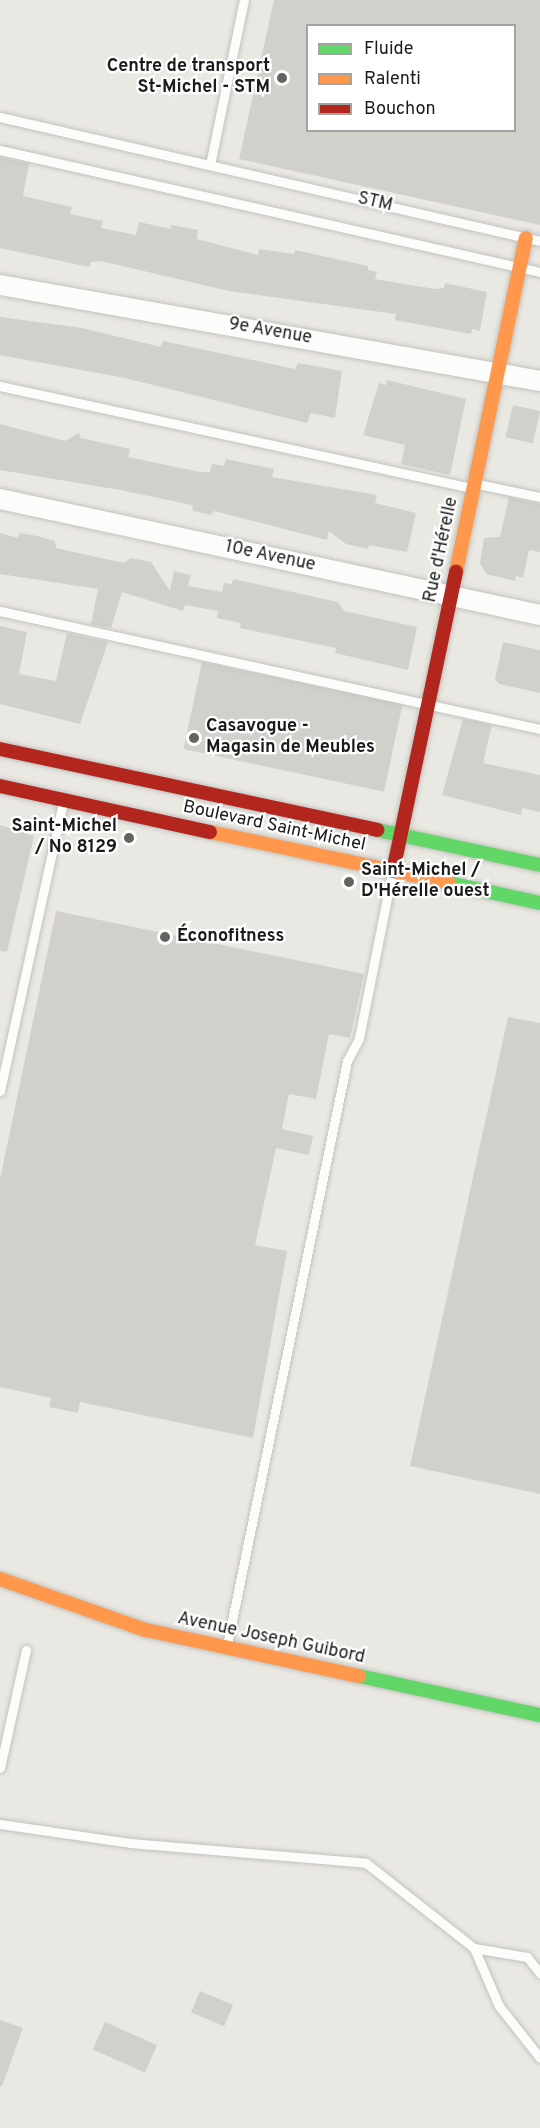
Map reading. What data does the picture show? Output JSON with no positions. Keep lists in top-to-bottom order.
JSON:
{
  "streets": {
    "street": [
      "9e Avenue",
      "Rue d'Hérelle",
      "10e Avenue",
      "Boulevard Saint-Michel",
      "Avenue Joseph Guibord"
    ],
    "lane": ["STM"]
  },
  "crossings": [
    ["STM", "Rue d'Hérelle"],
    ["9e Avenue", "Rue d'Hérelle"],
    ["Rue d'Hérelle", "10e Avenue"],
    ["Rue d'Hérelle", "Boulevard Saint-Michel"]
  ],
  "places": [
    "Centre de transport St-Michel - STM",
    "Casavogue - Magasin de Meubles",
    "Saint-Michel / No 8129",
    "Saint-Michel / D'Hérelle ouest",
    "Éconofitness"
  ],
  "legend": ["Fluide", "Ralenti", "Bouchon"]
}
